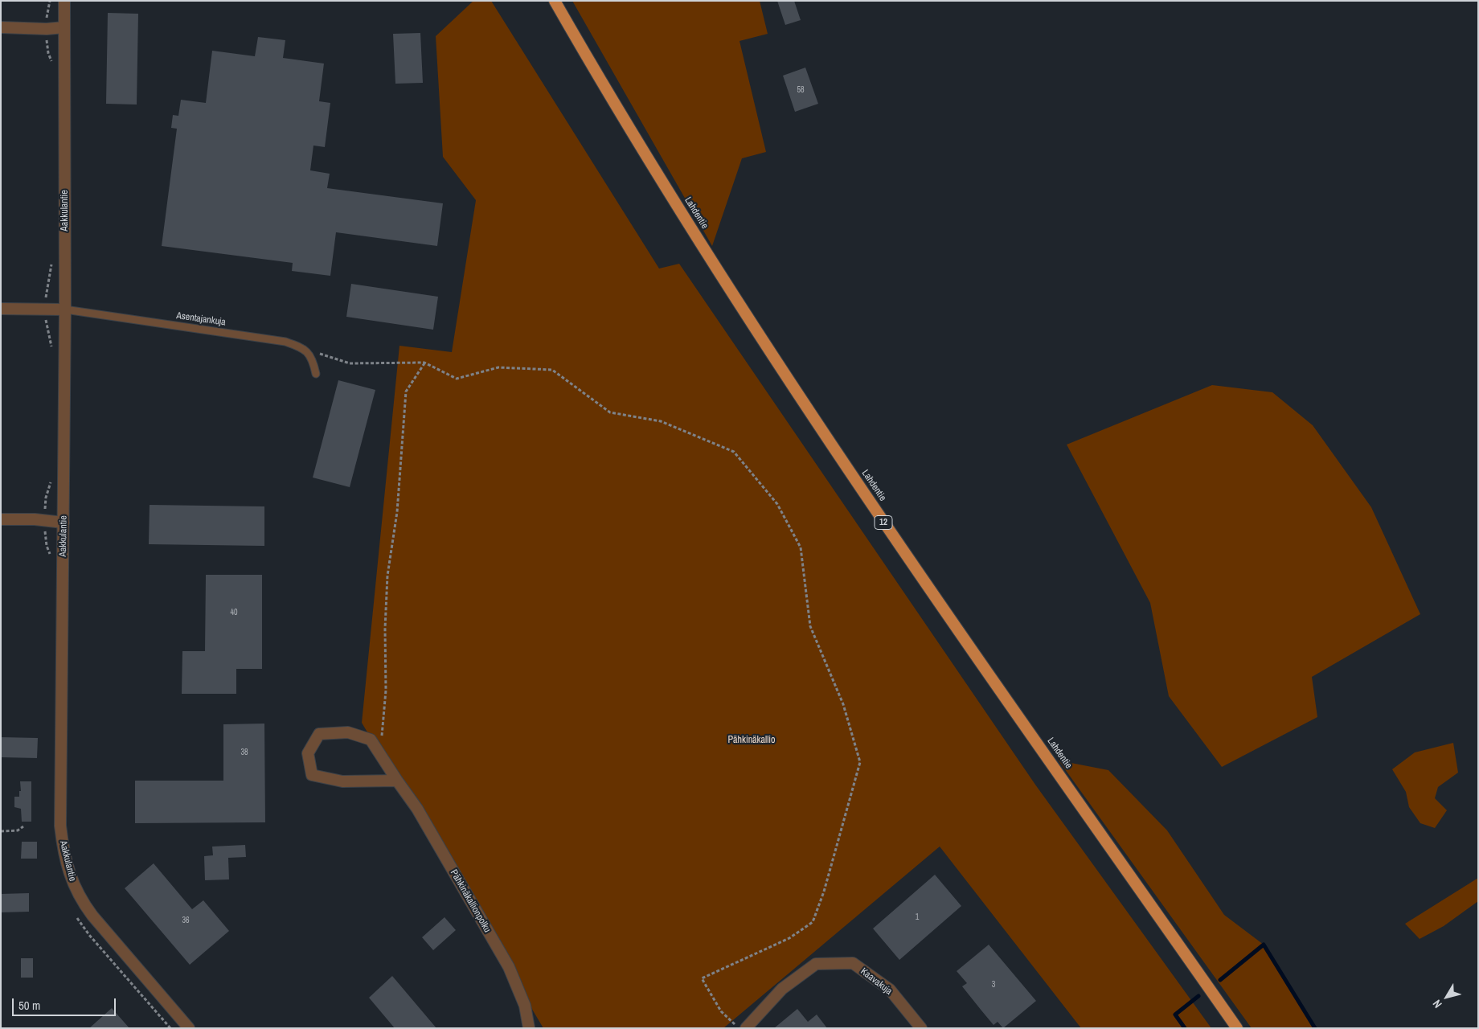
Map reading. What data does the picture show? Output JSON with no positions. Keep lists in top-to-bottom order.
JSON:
{
  "streets": {
    "highway": ["Lahdentie", "12"],
    "street": ["Aakkulantie", "Pähkinäkallionpolku", "Kaavakuja"],
    "lane": ["Asentajankuja"]
  },
  "crossings": [
    ["Aakkulantie", "Asentajankuja"]
  ],
  "parks": ["Pähkinäkallio"],
  "house_numbers": [
    "58",
    "40",
    "38",
    "1",
    "36",
    "3"
  ],
  "scale_bar": "50 m",
  "north": "bottom left"
}
